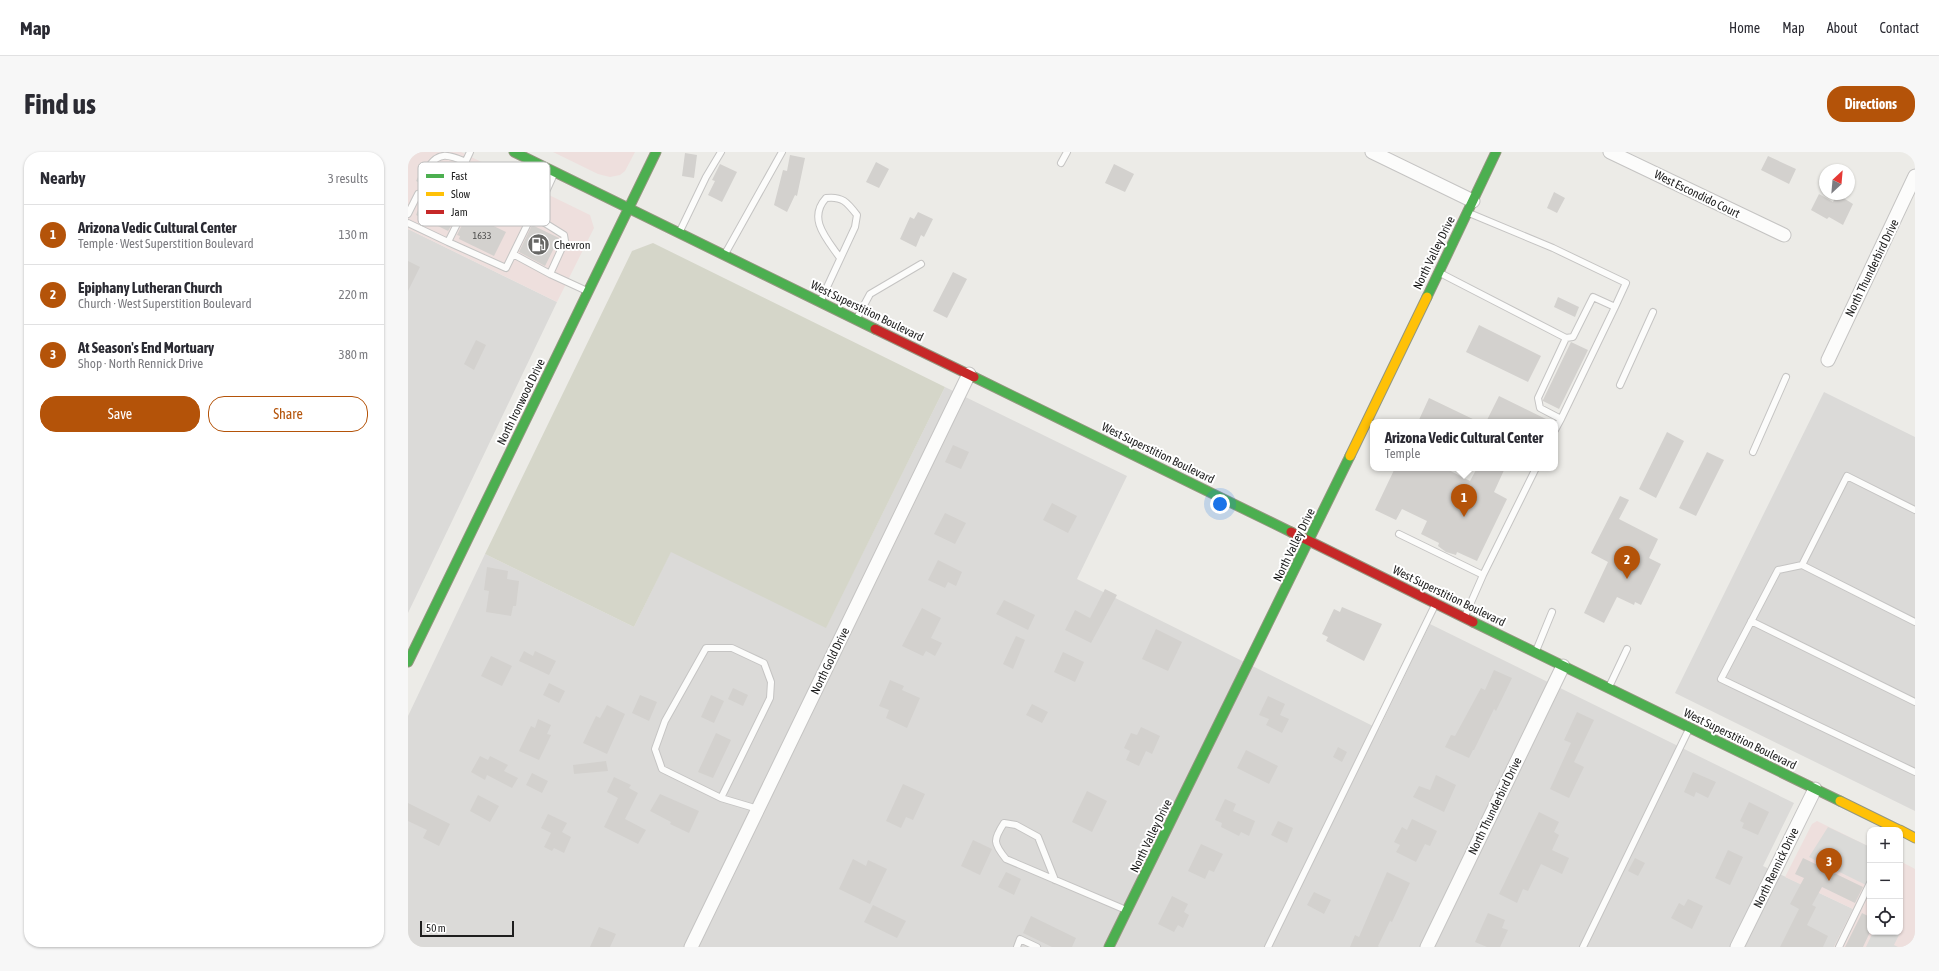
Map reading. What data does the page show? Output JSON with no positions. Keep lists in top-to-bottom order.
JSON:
{
  "streets": {
    "main road": ["North Valley Drive", "West Superstition Boulevard", "North Ironwood Drive"],
    "street": [
      "West Escondido Court",
      "North Thunderbird Drive",
      "North Gold Drive",
      "North Rennick Drive"
    ]
  },
  "crossings": [
    ["North Valley Drive", "West Superstition Boulevard"],
    ["North Thunderbird Drive", "West Superstition Boulevard"],
    ["West Superstition Boulevard", "North Ironwood Drive"],
    ["West Superstition Boulevard", "North Gold Drive"],
    ["West Superstition Boulevard", "North Rennick Drive"]
  ],
  "places": {
    "fuel station": ["Chevron"]
  },
  "house_numbers": ["1633"],
  "legend": ["Fast", "Slow", "Jam"],
  "scale_bar": "50 m",
  "north": "top right",
  "page": {
    "header": "Map",
    "nav": [
      "Home",
      "Map",
      "About",
      "Contact"
    ],
    "buttons": [
      "Directions",
      ["Save", "Share"]
    ],
    "title": "Find us",
    "heading": ["Nearby", "3 results"],
    "list": [
      {
        "mark": "1",
        "name": "Arizona Vedic Cultural Center",
        "note": "Temple · West Superstition Boulevard",
        "value": "130 m"
      },
      {
        "mark": "2",
        "name": "Epiphany Lutheran Church",
        "note": "Church · West Superstition Boulevard",
        "value": "220 m"
      },
      {
        "mark": "3",
        "name": "At Season's End Mortuary",
        "note": "Shop · North Rennick Drive",
        "value": "380 m"
      }
    ],
    "popup": ["Arizona Vedic Cultural Center", "Temple"],
    "pins": ["1", "2", "3"],
    "map_buttons": ["+", "−"],
    "scale": "50 m"
  }
}
